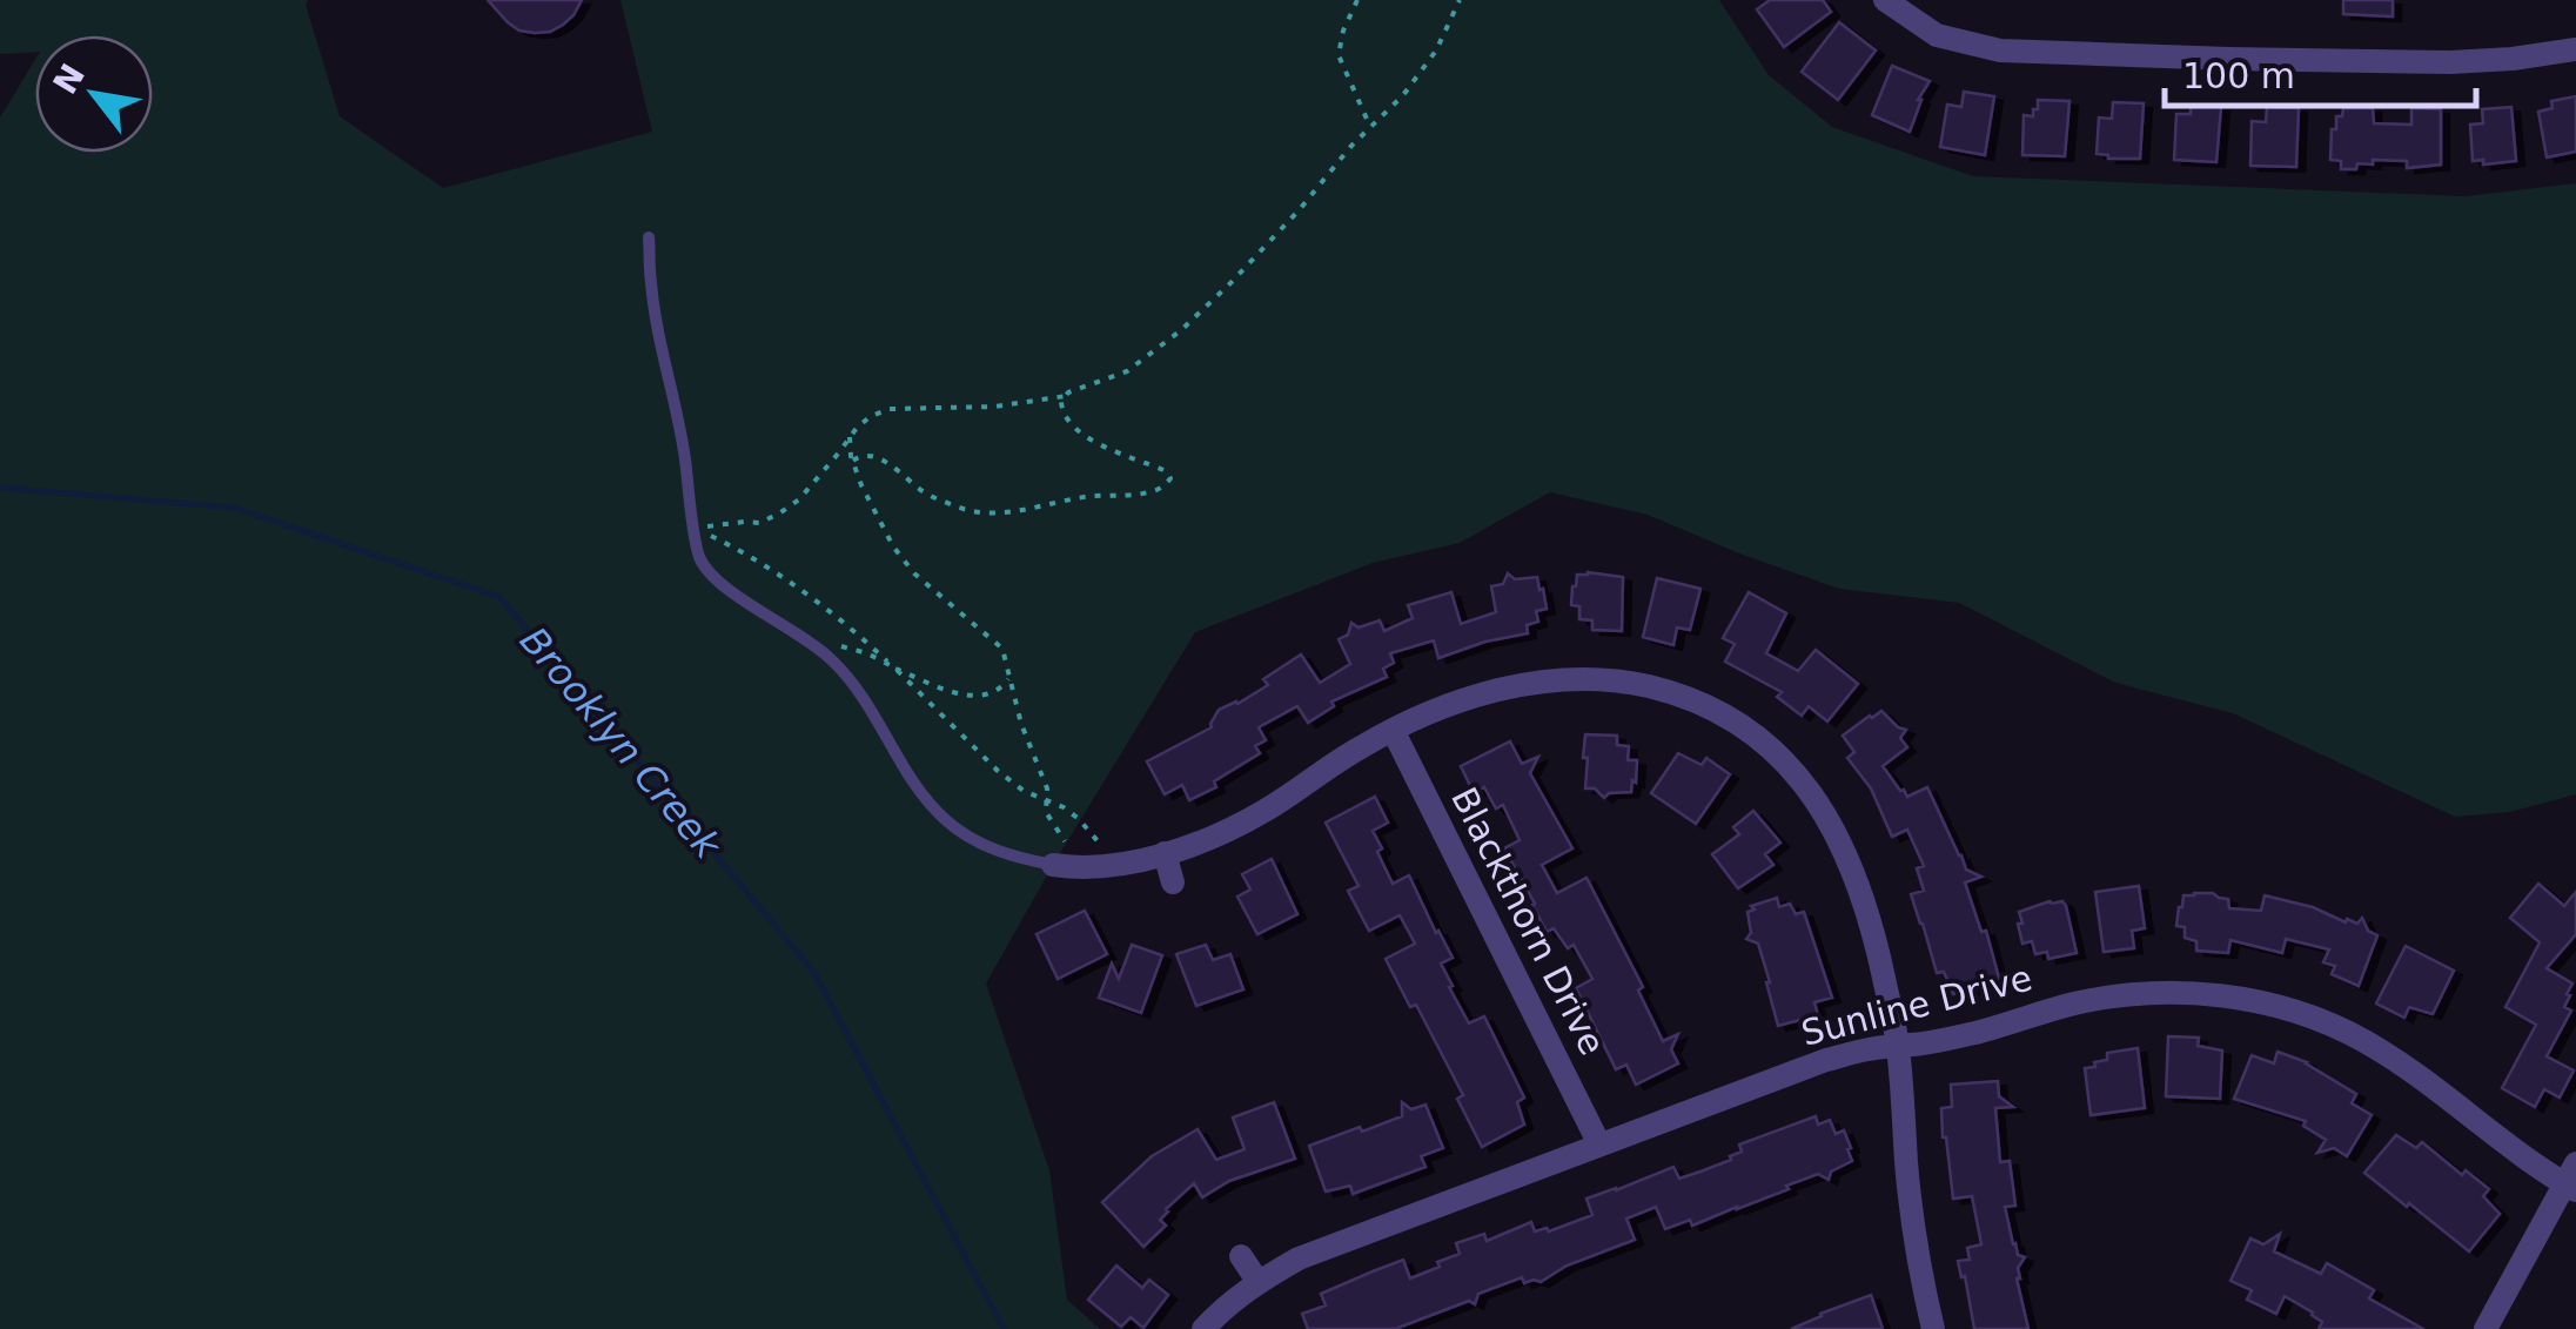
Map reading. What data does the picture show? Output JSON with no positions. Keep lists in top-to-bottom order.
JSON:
{
  "streets": {
    "street": ["Blackthorn Drive", "Sunline Drive"]
  },
  "crossings": [
    ["Blackthorn Drive", "Sunline Drive"]
  ],
  "water": ["Brooklyn Creek"],
  "scale_bar": "100 m",
  "north": "top left"
}
